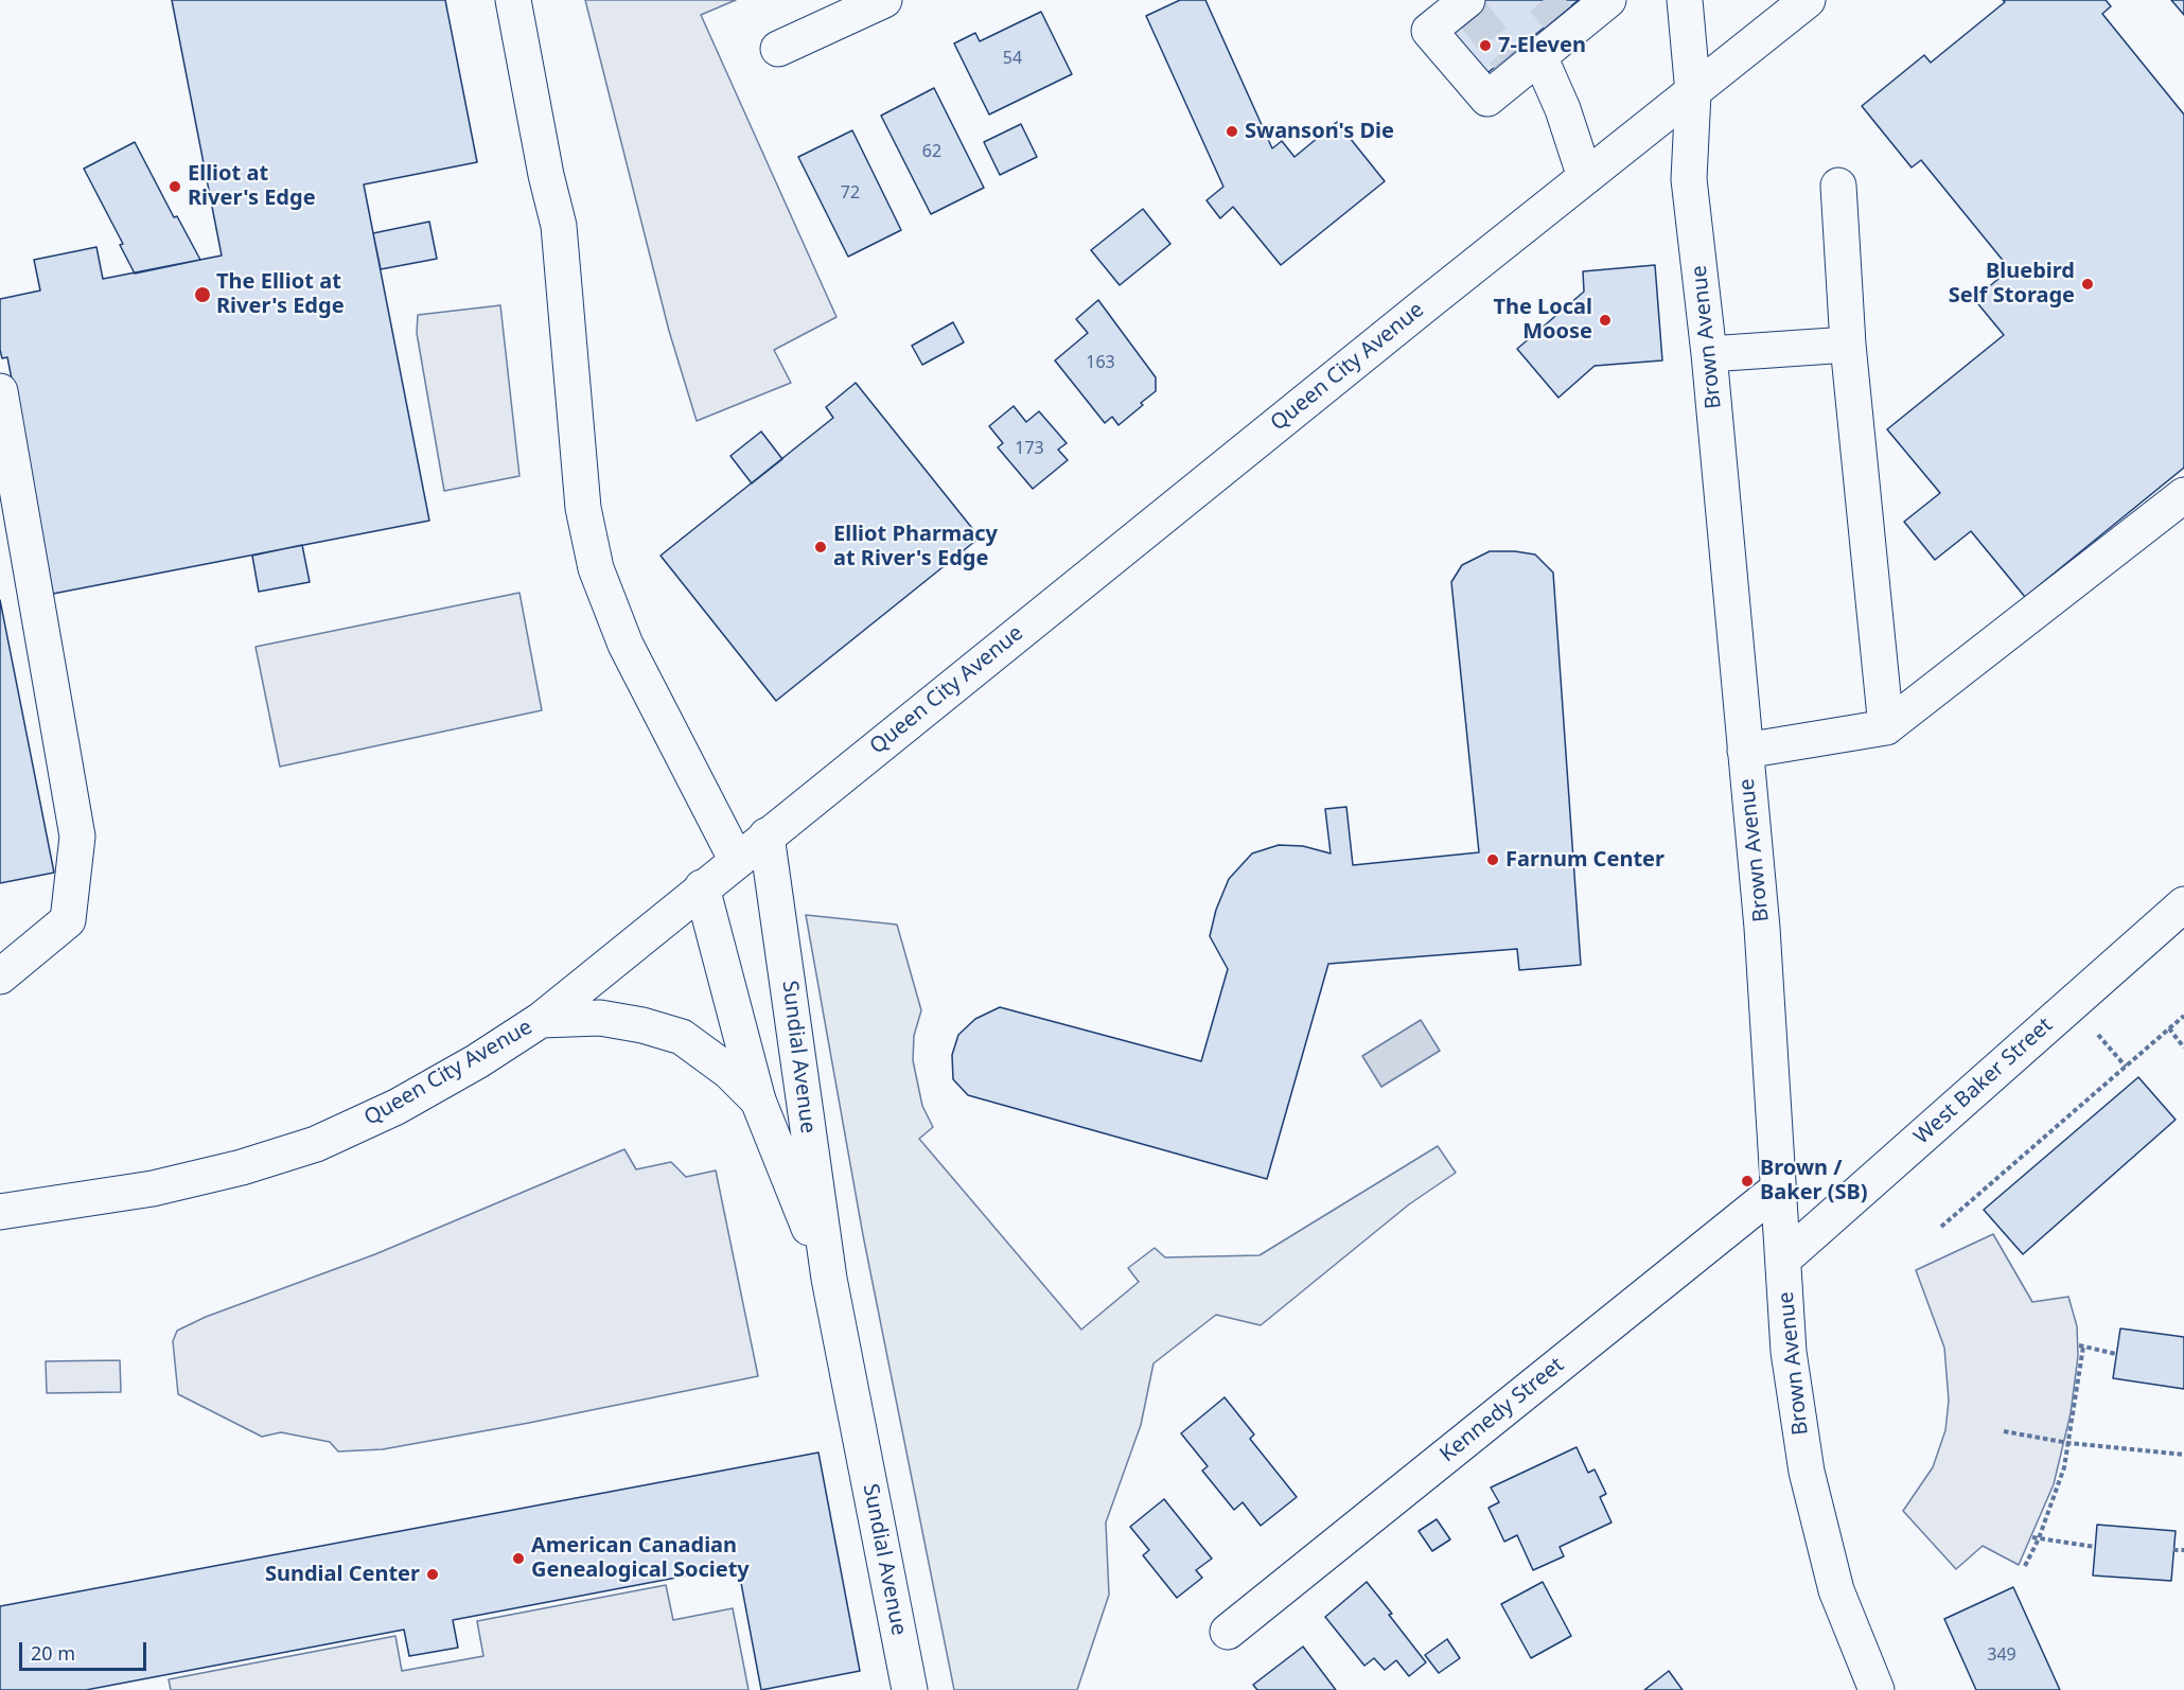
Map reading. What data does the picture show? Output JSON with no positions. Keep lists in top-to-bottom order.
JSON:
{
  "streets": {
    "street": [
      "Brown Avenue",
      "Queen City Avenue",
      "Sundial Avenue",
      "West Baker Street",
      "Kennedy Street"
    ]
  },
  "crossings": [
    ["Brown Avenue", "Queen City Avenue"],
    ["Brown Avenue", "West Baker Street"],
    ["Brown Avenue", "Kennedy Street"],
    ["Queen City Avenue", "Sundial Avenue"]
  ],
  "places": [
    "7-Eleven",
    "Swanson's Die",
    "Elliot at River's Edge",
    "Bluebird Self Storage",
    "The Elliot at River's Edge",
    "The Local Moose",
    "Elliot Pharmacy at River's Edge",
    "Farnum Center",
    "Brown / Baker (SB)",
    "American Canadian Genealogical Society",
    "Sundial Center"
  ],
  "house_numbers": [
    "54",
    "62",
    "72",
    "163",
    "173",
    "349"
  ],
  "scale_bar": "20 m"
}
